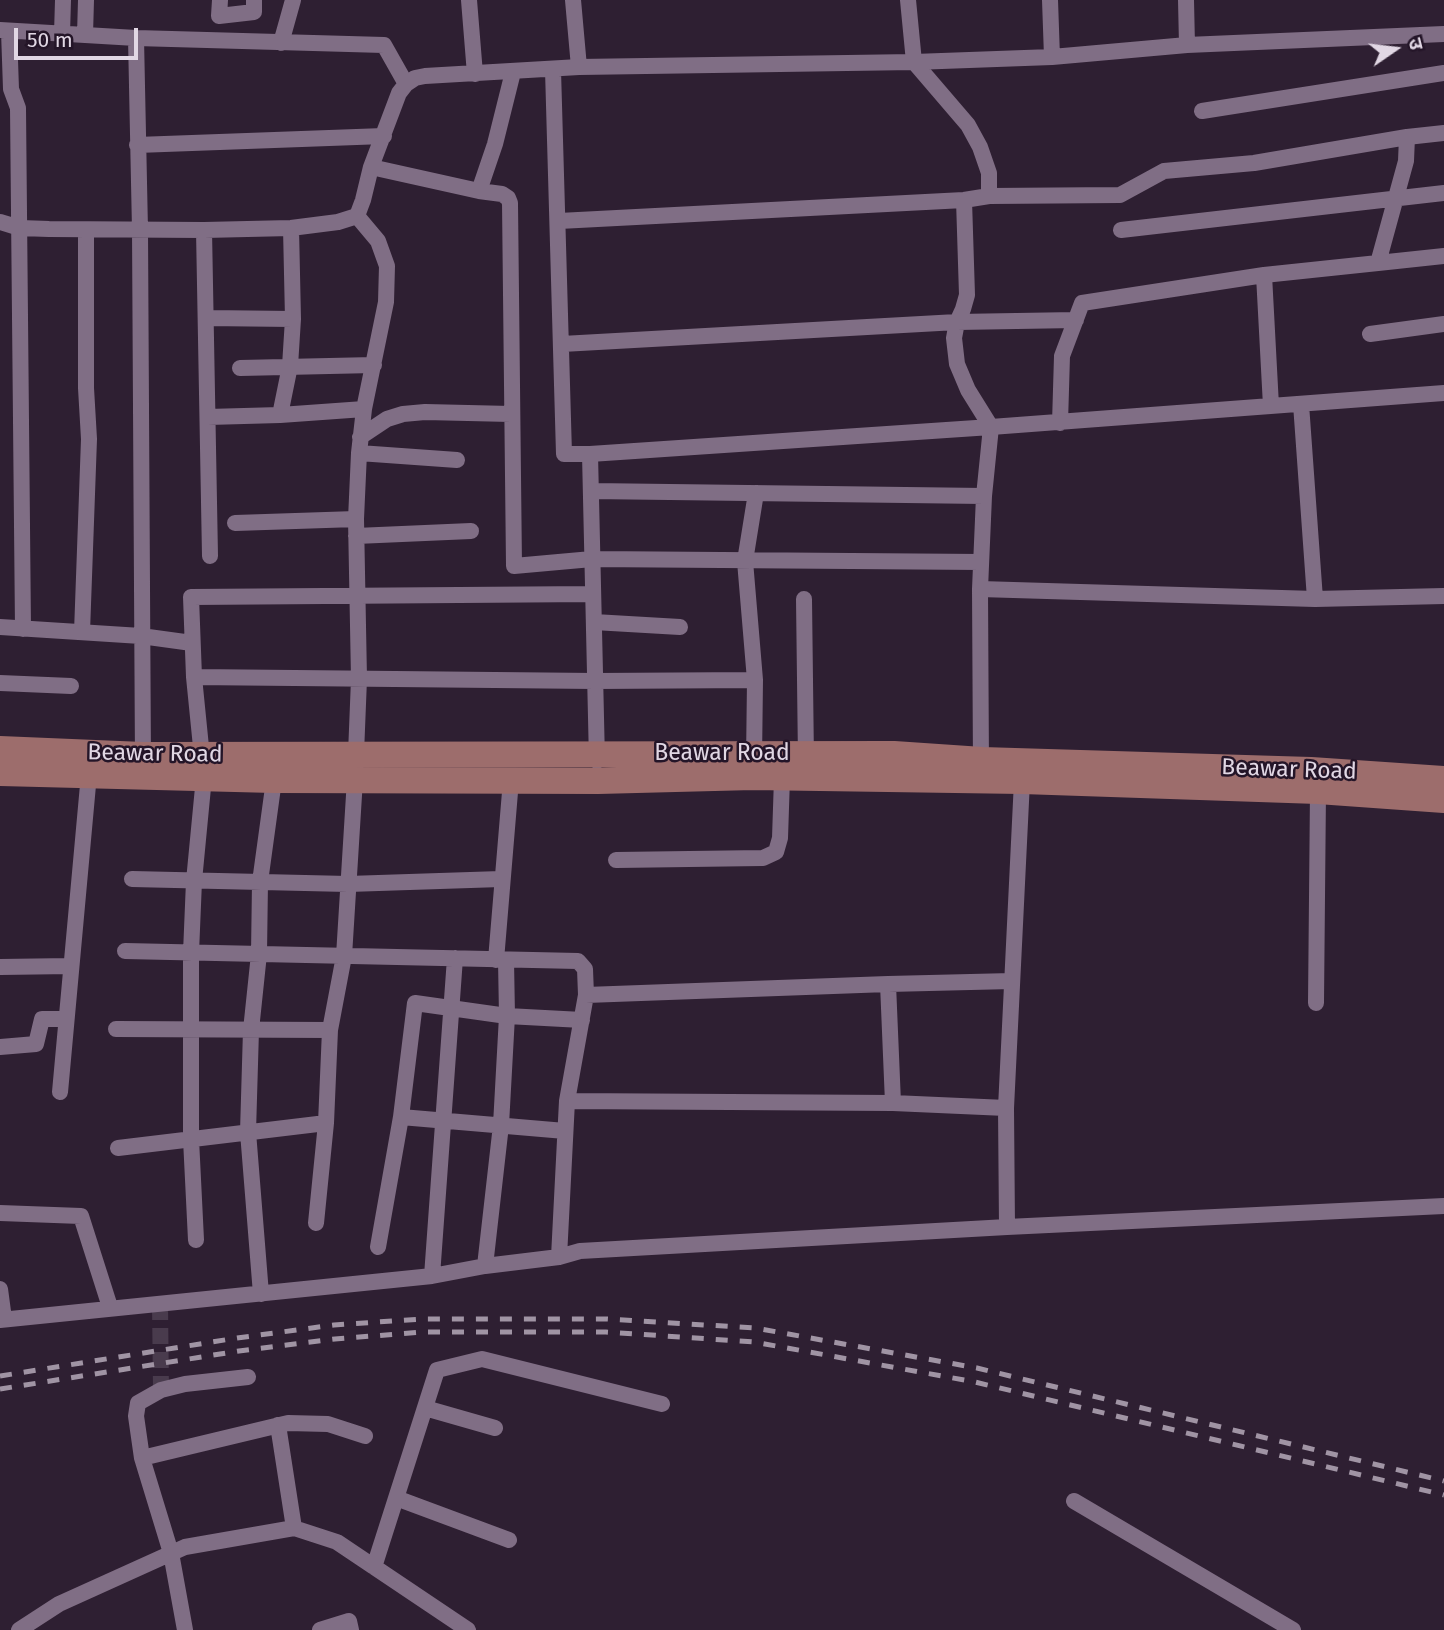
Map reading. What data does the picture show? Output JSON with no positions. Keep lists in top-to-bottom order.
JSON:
{
  "streets": {
    "main road": ["Beawar Road"]
  },
  "scale_bar": "50 m",
  "north": "right"
}
